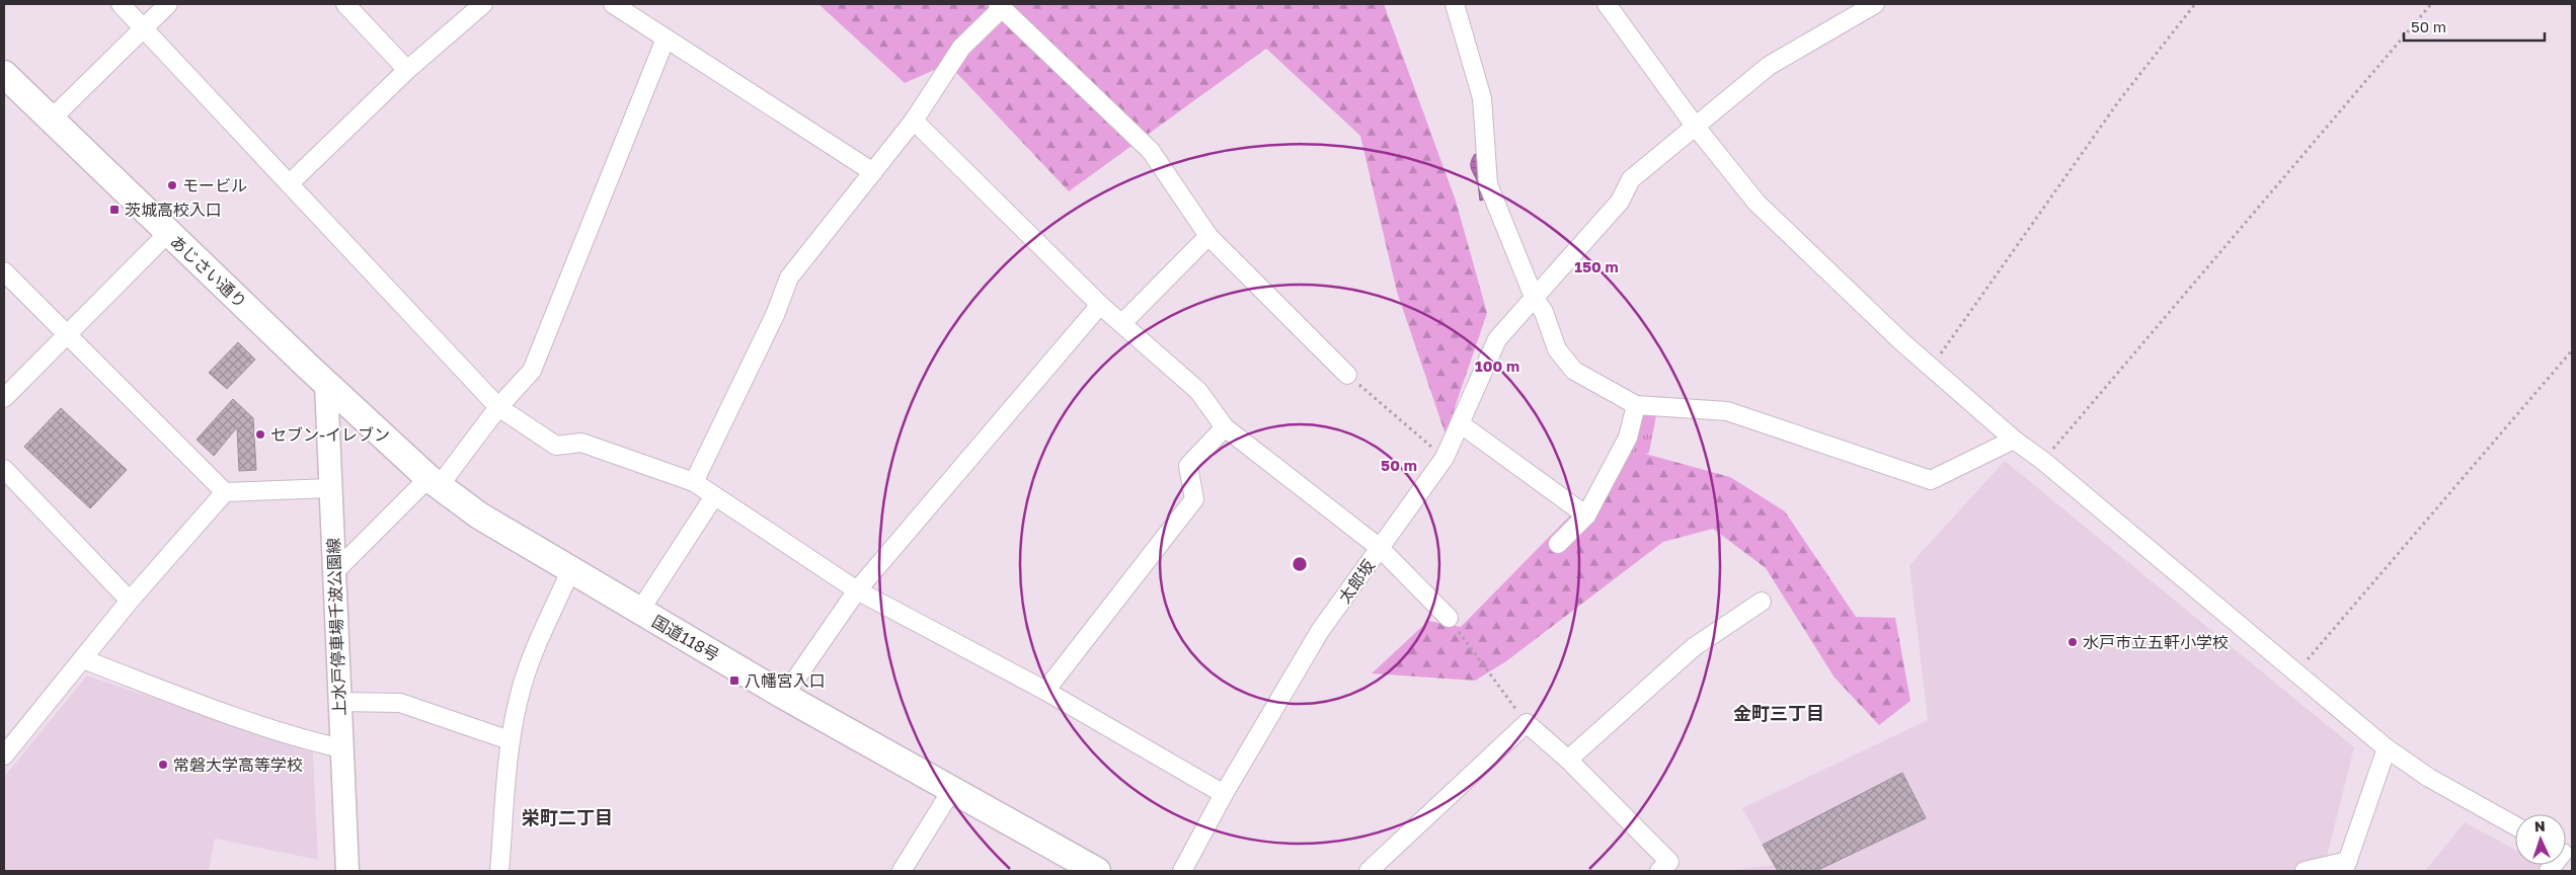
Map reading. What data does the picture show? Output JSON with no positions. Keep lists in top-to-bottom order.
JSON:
{
  "streets": {
    "highway": ["あじさい通り", "国道118号"],
    "main road": ["上水戸停車場千波公園線"],
    "street": ["太郎坂"]
  },
  "crossings": [
    ["あじさい通り", "上水戸停車場千波公園線"],
    ["あじさい通り", "国道118号"],
    ["上水戸停車場千波公園線", "国道118号"]
  ],
  "districts": ["金町三丁目", "栄町二丁目"],
  "places": {
    "other": [
      "モービル",
      "セブン-イレブン",
      "水戸市立五軒小学校",
      "常磐大学高等学校"
    ],
    "transit": ["茨城高校入口", "八幡宮入口"]
  },
  "scale_bar": "50 m",
  "north": "top",
  "rings": ["150 m", "100 m", "50 m"]
}
